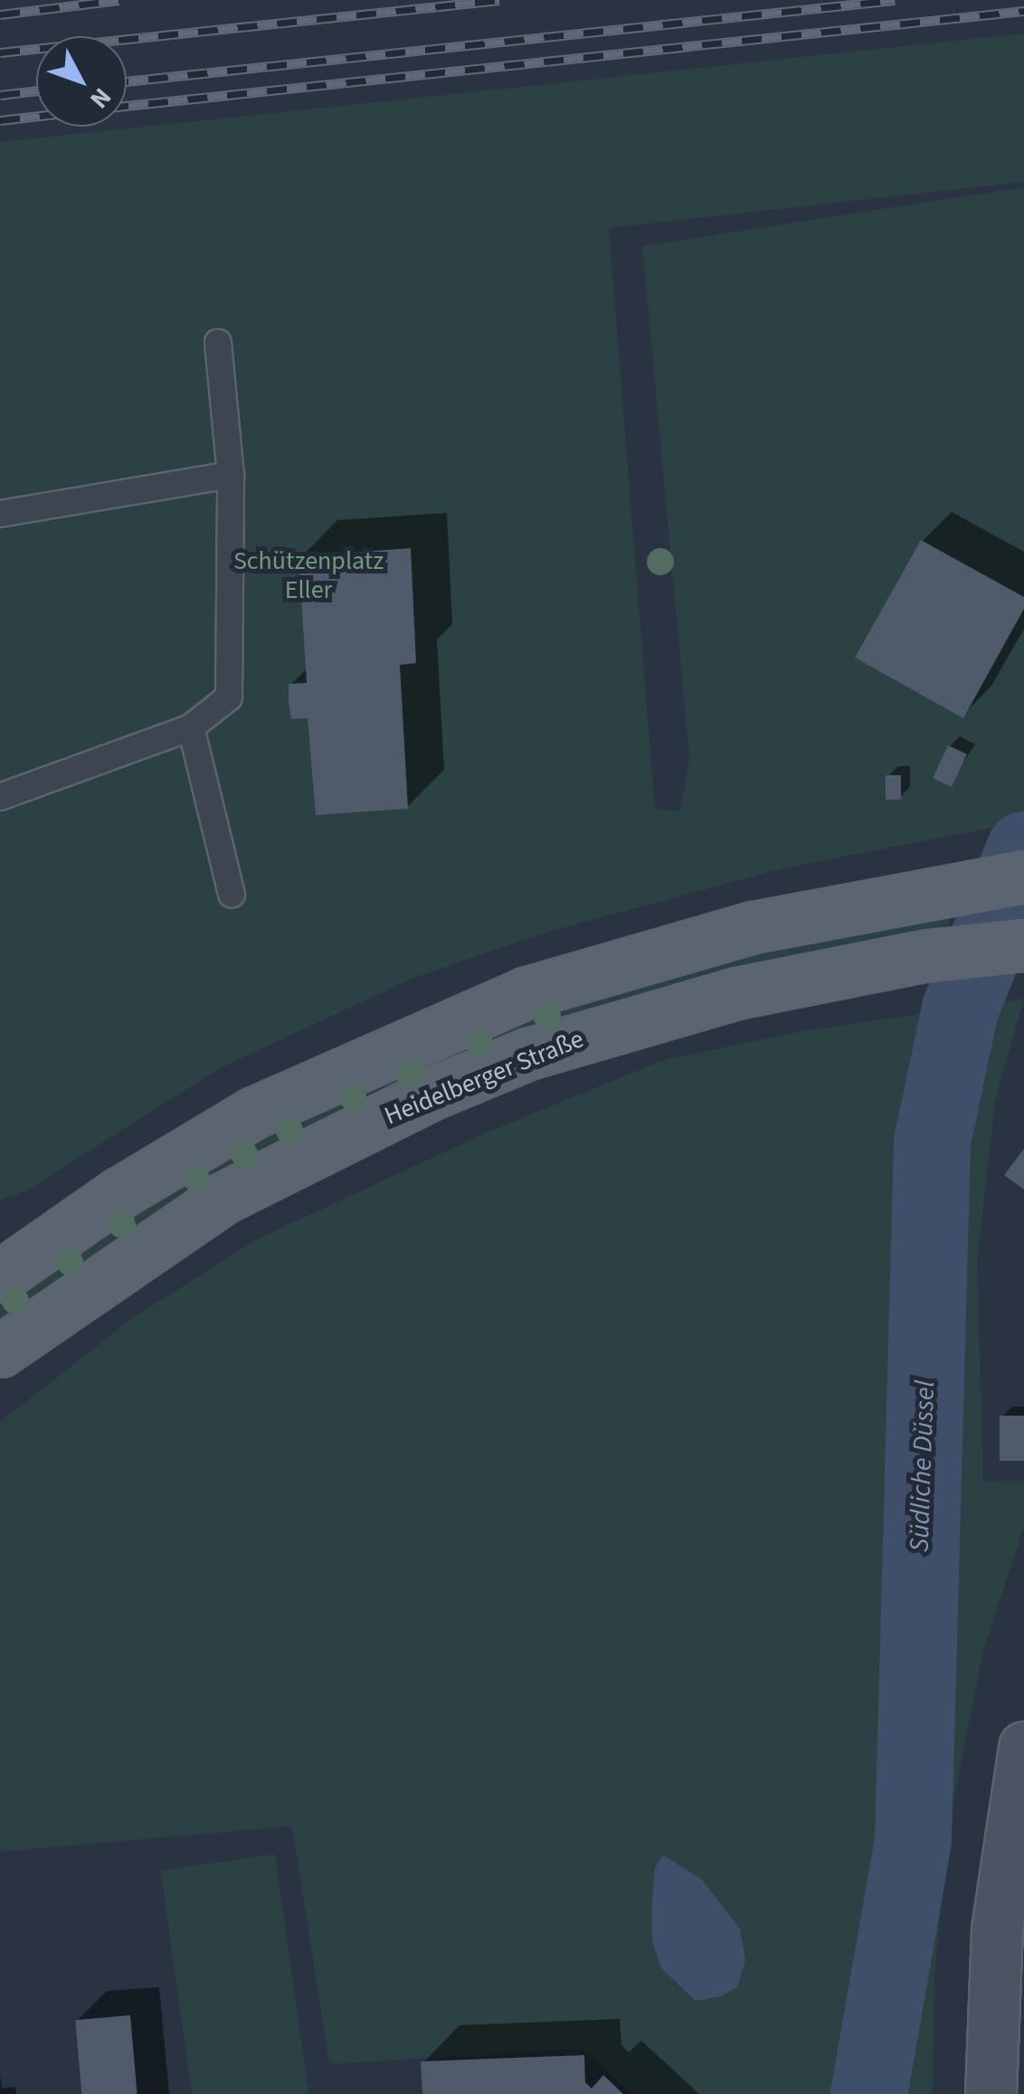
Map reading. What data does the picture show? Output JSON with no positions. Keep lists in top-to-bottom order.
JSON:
{
  "streets": {
    "main road": ["Heidelberger Straße"]
  },
  "water": ["Südliche Düssel"],
  "parks": ["Schützenplatz Eller"],
  "north": "bottom right"
}
